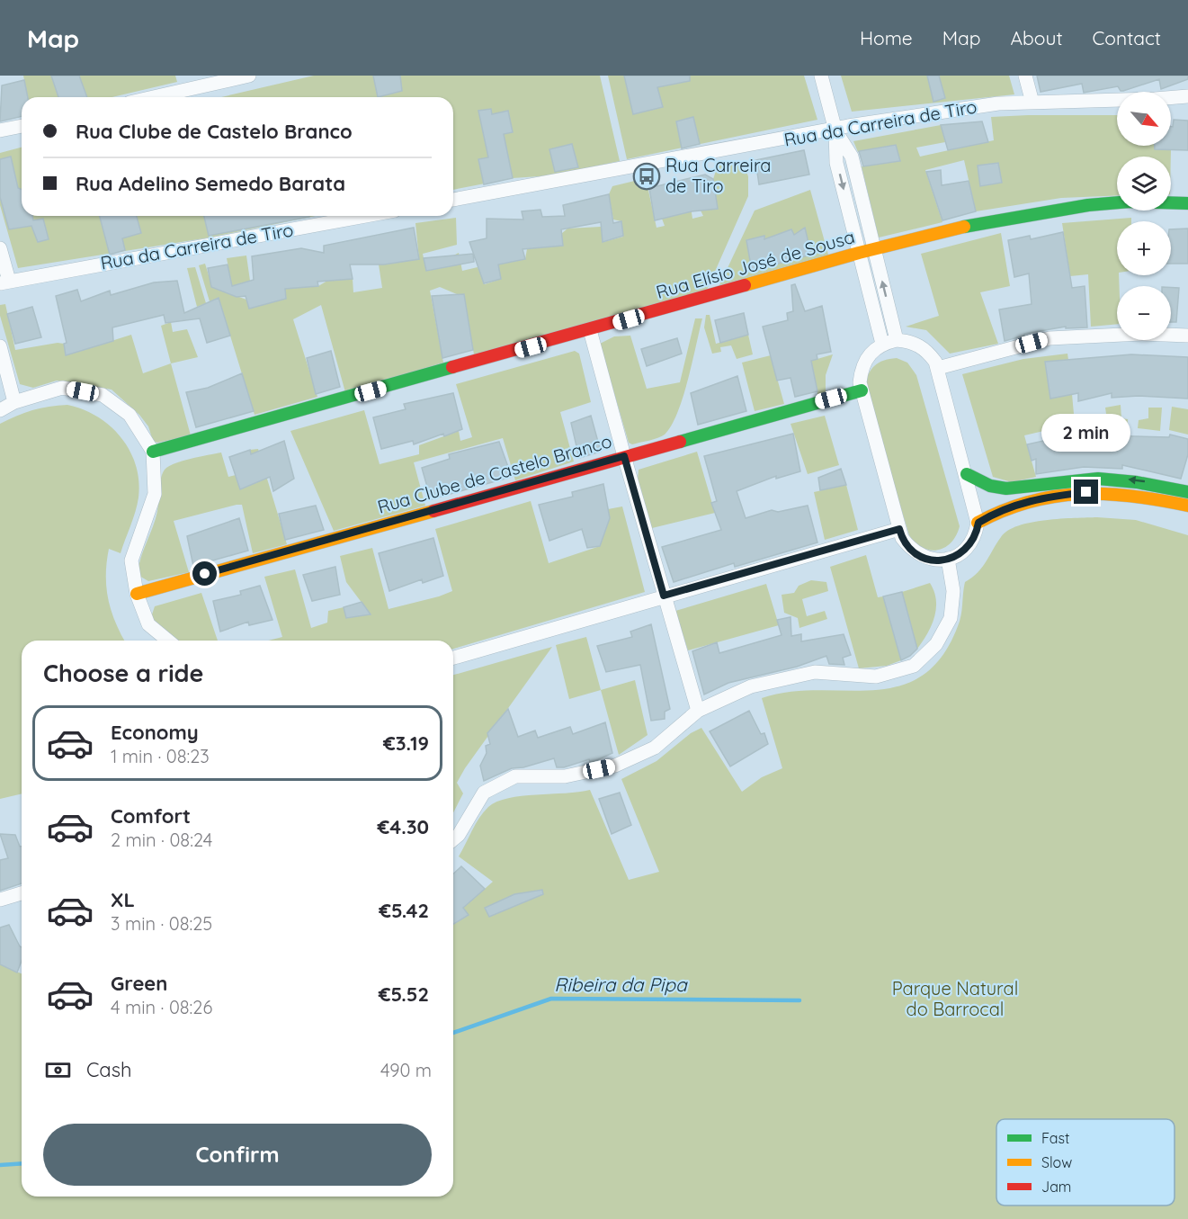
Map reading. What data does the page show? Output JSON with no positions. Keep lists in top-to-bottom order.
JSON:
{
  "streets": {
    "street": ["Rua da Carreira de Tiro", "Rua Elísio José de Sousa", "Rua Clube de Castelo Branco"]
  },
  "water": ["Ribeira da Pipa"],
  "parks": ["Parque Natural do Barrocal"],
  "places": {
    "bus stop": ["Rua Carreira de Tiro"]
  },
  "legend": ["Fast", "Slow", "Jam"],
  "north": "bottom right",
  "page": {
    "header": "Map",
    "nav": [
      "Home",
      "Map",
      "About",
      "Contact"
    ],
    "map_buttons": ["+", "−"],
    "banner": ["Rua Clube de Castelo Branco", "Rua Adelino Semedo Barata"],
    "bubble": "2 min",
    "heading": "Choose a ride",
    "list": [
      {
        "name": "Economy",
        "note": "1 min · 08:23",
        "value": "€3.19"
      },
      {
        "name": "Comfort",
        "note": "2 min · 08:24",
        "value": "€4.30"
      },
      {
        "name": "XL",
        "note": "3 min · 08:25",
        "value": "€5.42"
      },
      {
        "name": "Green",
        "note": "4 min · 08:26",
        "value": "€5.52"
      }
    ],
    "pay": ["Cash", "490 m"],
    "buttons": "Confirm"
  }
}
